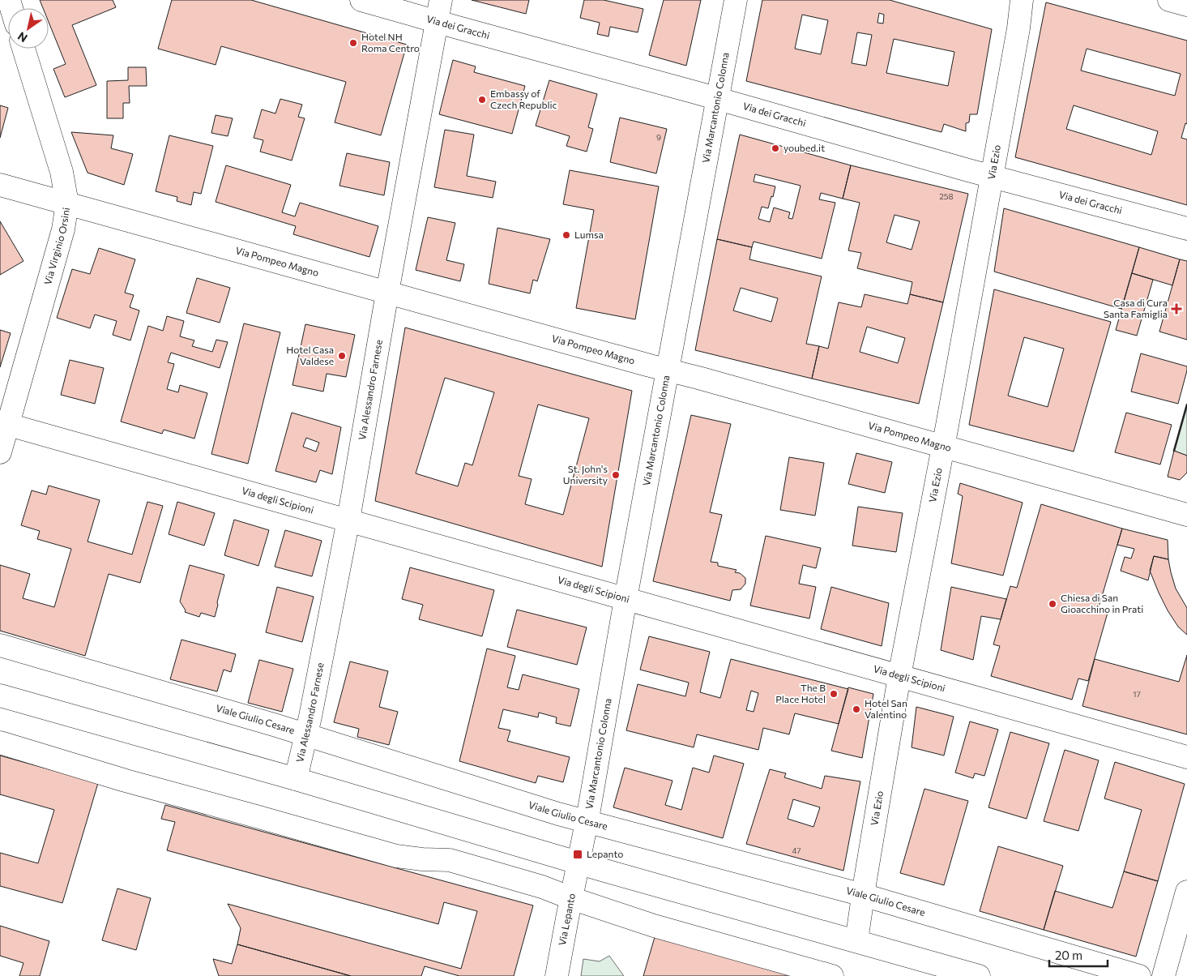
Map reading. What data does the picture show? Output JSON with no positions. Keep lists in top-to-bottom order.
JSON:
{
  "streets": {
    "street": [
      "Via dei Gracchi",
      "Via Marcantonio Colonna",
      "Via Ezio",
      "Via Virginio Orsini",
      "Via Pompeo Magno",
      "Via Alessandro Farnese",
      "Via degli Scipioni",
      "Viale Giulio Cesare",
      "Via Lepanto"
    ]
  },
  "crossings": [
    ["Via dei Gracchi", "Via Marcantonio Colonna"],
    ["Via dei Gracchi", "Via Ezio"],
    ["Via dei Gracchi", "Via Alessandro Farnese"],
    ["Via Marcantonio Colonna", "Via Pompeo Magno"],
    ["Via Marcantonio Colonna", "Via degli Scipioni"],
    ["Via Marcantonio Colonna", "Viale Giulio Cesare"],
    ["Via Marcantonio Colonna", "Via Lepanto"],
    ["Via Ezio", "Via Pompeo Magno"],
    ["Via Ezio", "Via degli Scipioni"],
    ["Via Ezio", "Viale Giulio Cesare"],
    ["Via Virginio Orsini", "Via Pompeo Magno"],
    ["Via Virginio Orsini", "Via degli Scipioni"],
    ["Via Pompeo Magno", "Via Alessandro Farnese"],
    ["Via Alessandro Farnese", "Via degli Scipioni"],
    ["Via Alessandro Farnese", "Viale Giulio Cesare"]
  ],
  "places": {
    "other": [
      "Hotel NH Roma Centro",
      "Embassy of Czech Republic",
      "youbed.it",
      "Lumsa",
      "Hotel Casa Valdese",
      "St. John's University",
      "Chiesa di San Gioacchino in Prati",
      "The B Place Hotel",
      "Hotel San Valentino"
    ],
    "health": ["Casa di Cura Santa Famiglia"],
    "transit": ["Lepanto"]
  },
  "house_numbers": [
    "9",
    "258",
    "17",
    "47"
  ],
  "scale_bar": "20 m",
  "north": "bottom left"
}
